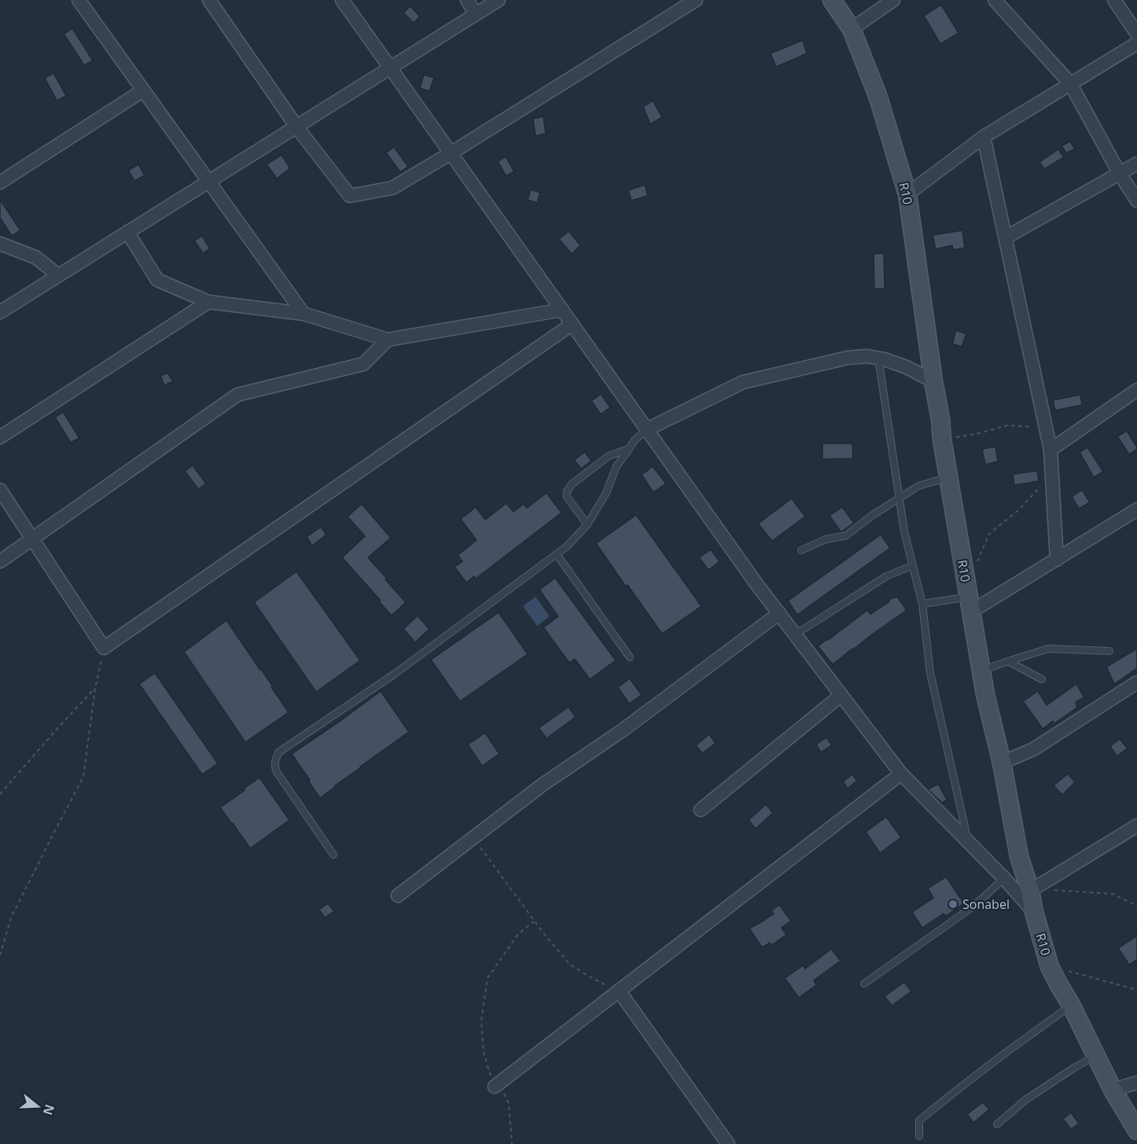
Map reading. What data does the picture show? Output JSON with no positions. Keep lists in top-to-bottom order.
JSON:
{
  "streets": {
    "main road": ["R10"]
  },
  "places": ["Sonabel"],
  "north": "right"
}
